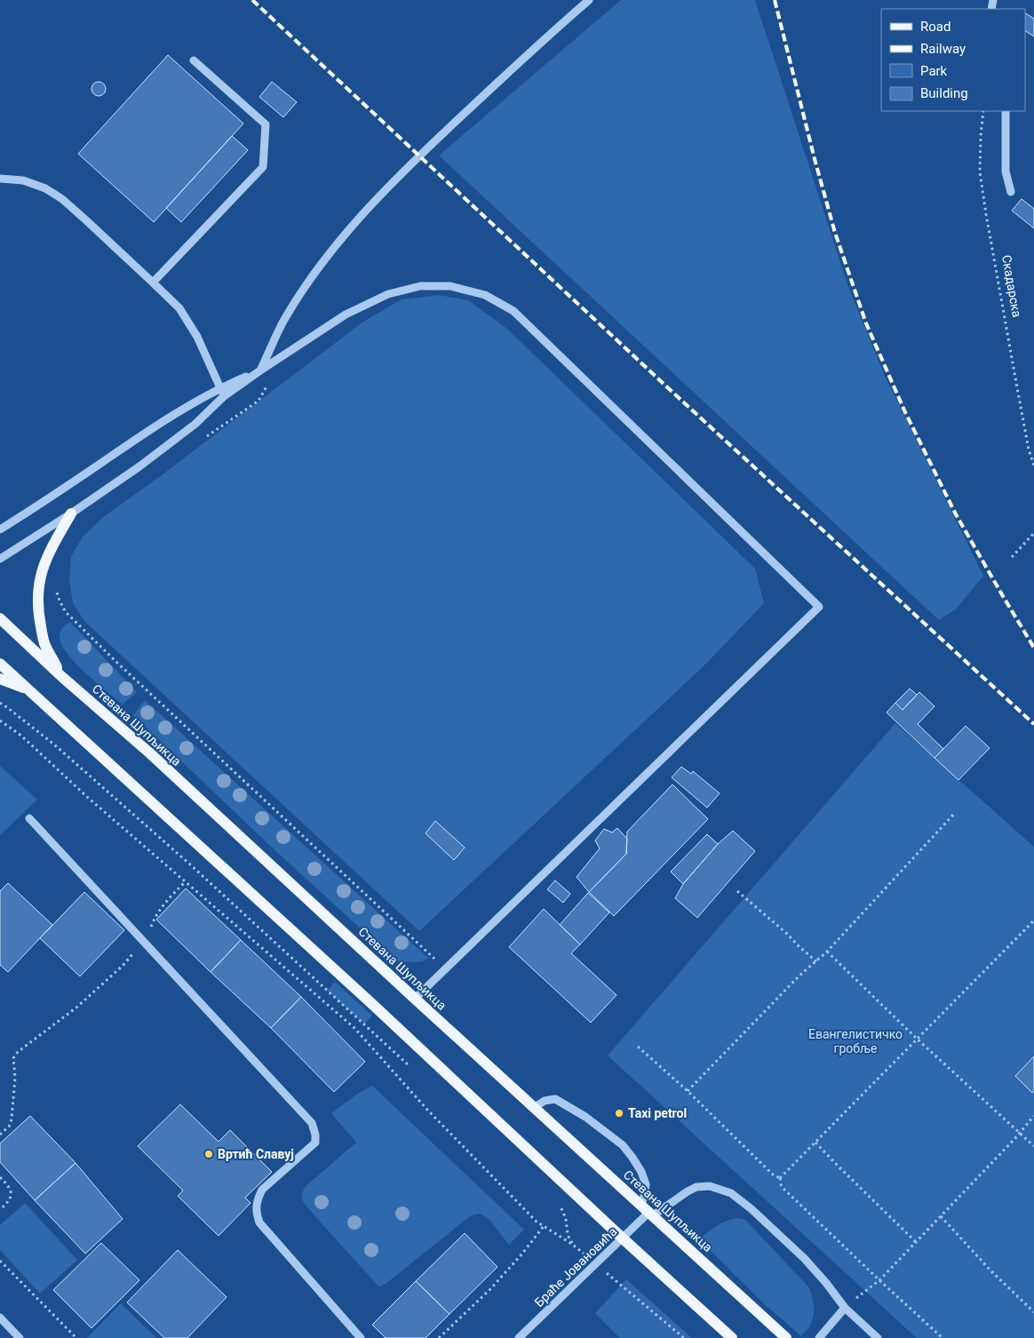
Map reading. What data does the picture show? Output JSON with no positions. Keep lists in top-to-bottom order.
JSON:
{
  "streets": {
    "main road": ["Стевана Шупљикца"],
    "street": ["Браће Јовановића"],
    "path": ["Скадарска"]
  },
  "crossings": [
    ["Стевана Шупљикца", "Браће Јовановића"]
  ],
  "parks": ["Евангелистичко гробље"],
  "places": ["Taxi petrol", "Вртић Славуј"],
  "legend": [
    "Road",
    "Railway",
    "Park",
    "Building"
  ]
}
